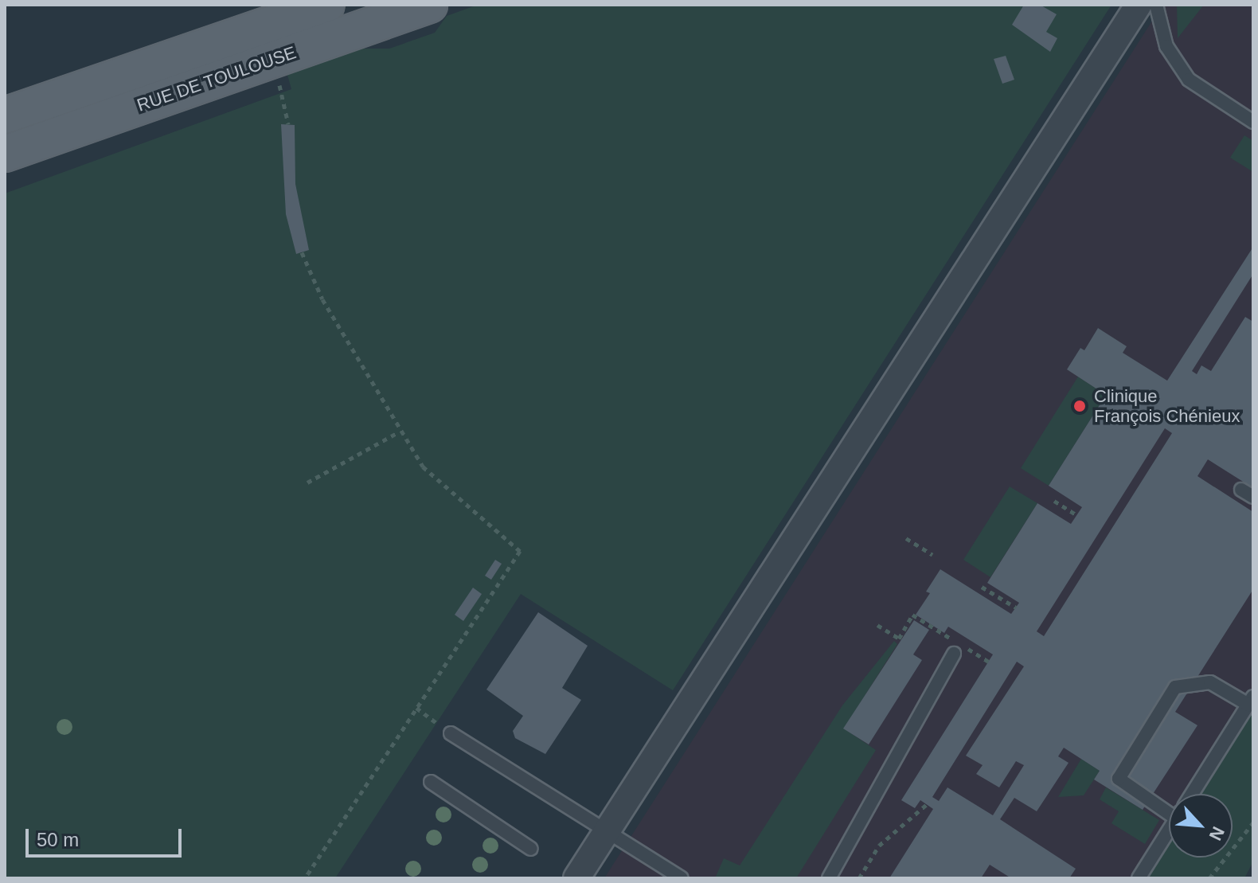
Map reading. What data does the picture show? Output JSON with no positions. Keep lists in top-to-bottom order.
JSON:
{
  "streets": {
    "main road": ["RUE DE TOULOUSE"]
  },
  "places": ["Clinique François Chénieux"],
  "scale_bar": "50 m",
  "north": "bottom right"
}
